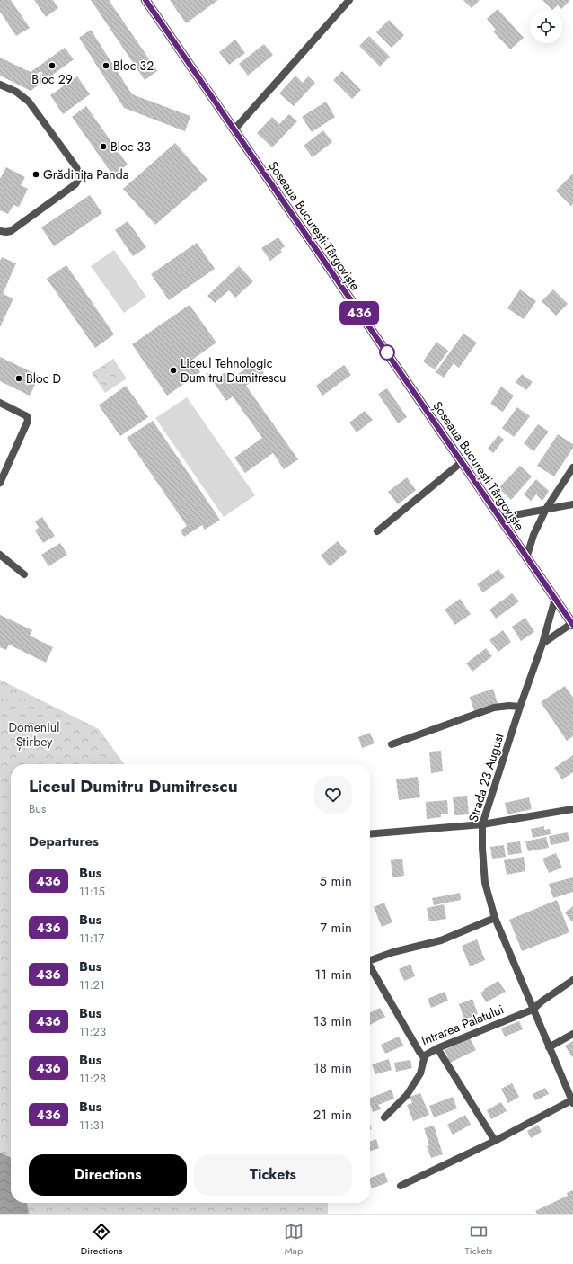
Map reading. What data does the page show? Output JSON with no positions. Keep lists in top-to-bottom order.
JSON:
{
  "streets": {
    "main road": ["Șoseaua București-Târgoviște"],
    "street": ["Strada 23 August", "Intrarea Palatului"]
  },
  "crossings": [
    ["Șoseaua București-Târgoviște", "Strada 23 August"],
    ["Strada 23 August", "Intrarea Palatului"]
  ],
  "parks": ["Domeniul Știrbey"],
  "places": [
    "Bloc 29",
    "Bloc 32",
    "Bloc 33",
    "Grădiniţa Panda",
    "Liceul Tehnologic Dumitru Dumitrescu",
    "Bloc D"
  ],
  "lines": ["bus line 436"],
  "page": {
    "on_map": "436",
    "heading": [
      ["Liceul Dumitru Dumitrescu", "Bus"],
      "Departures"
    ],
    "list": [
      {
        "mark": "436",
        "name": "Bus",
        "note": "11:15",
        "value": "5 min"
      },
      {
        "mark": "436",
        "name": "Bus",
        "note": "11:17",
        "value": "7 min"
      },
      {
        "mark": "436",
        "name": "Bus",
        "note": "11:21",
        "value": "11 min"
      },
      {
        "mark": "436",
        "name": "Bus",
        "note": "11:23",
        "value": "13 min"
      },
      {
        "mark": "436",
        "name": "Bus",
        "note": "11:28",
        "value": "18 min"
      },
      {
        "mark": "436",
        "name": "Bus",
        "note": "11:31",
        "value": "21 min"
      }
    ],
    "buttons": ["Directions", "Tickets"],
    "tabs": ["Directions", "Map", "Tickets"]
  }
}
